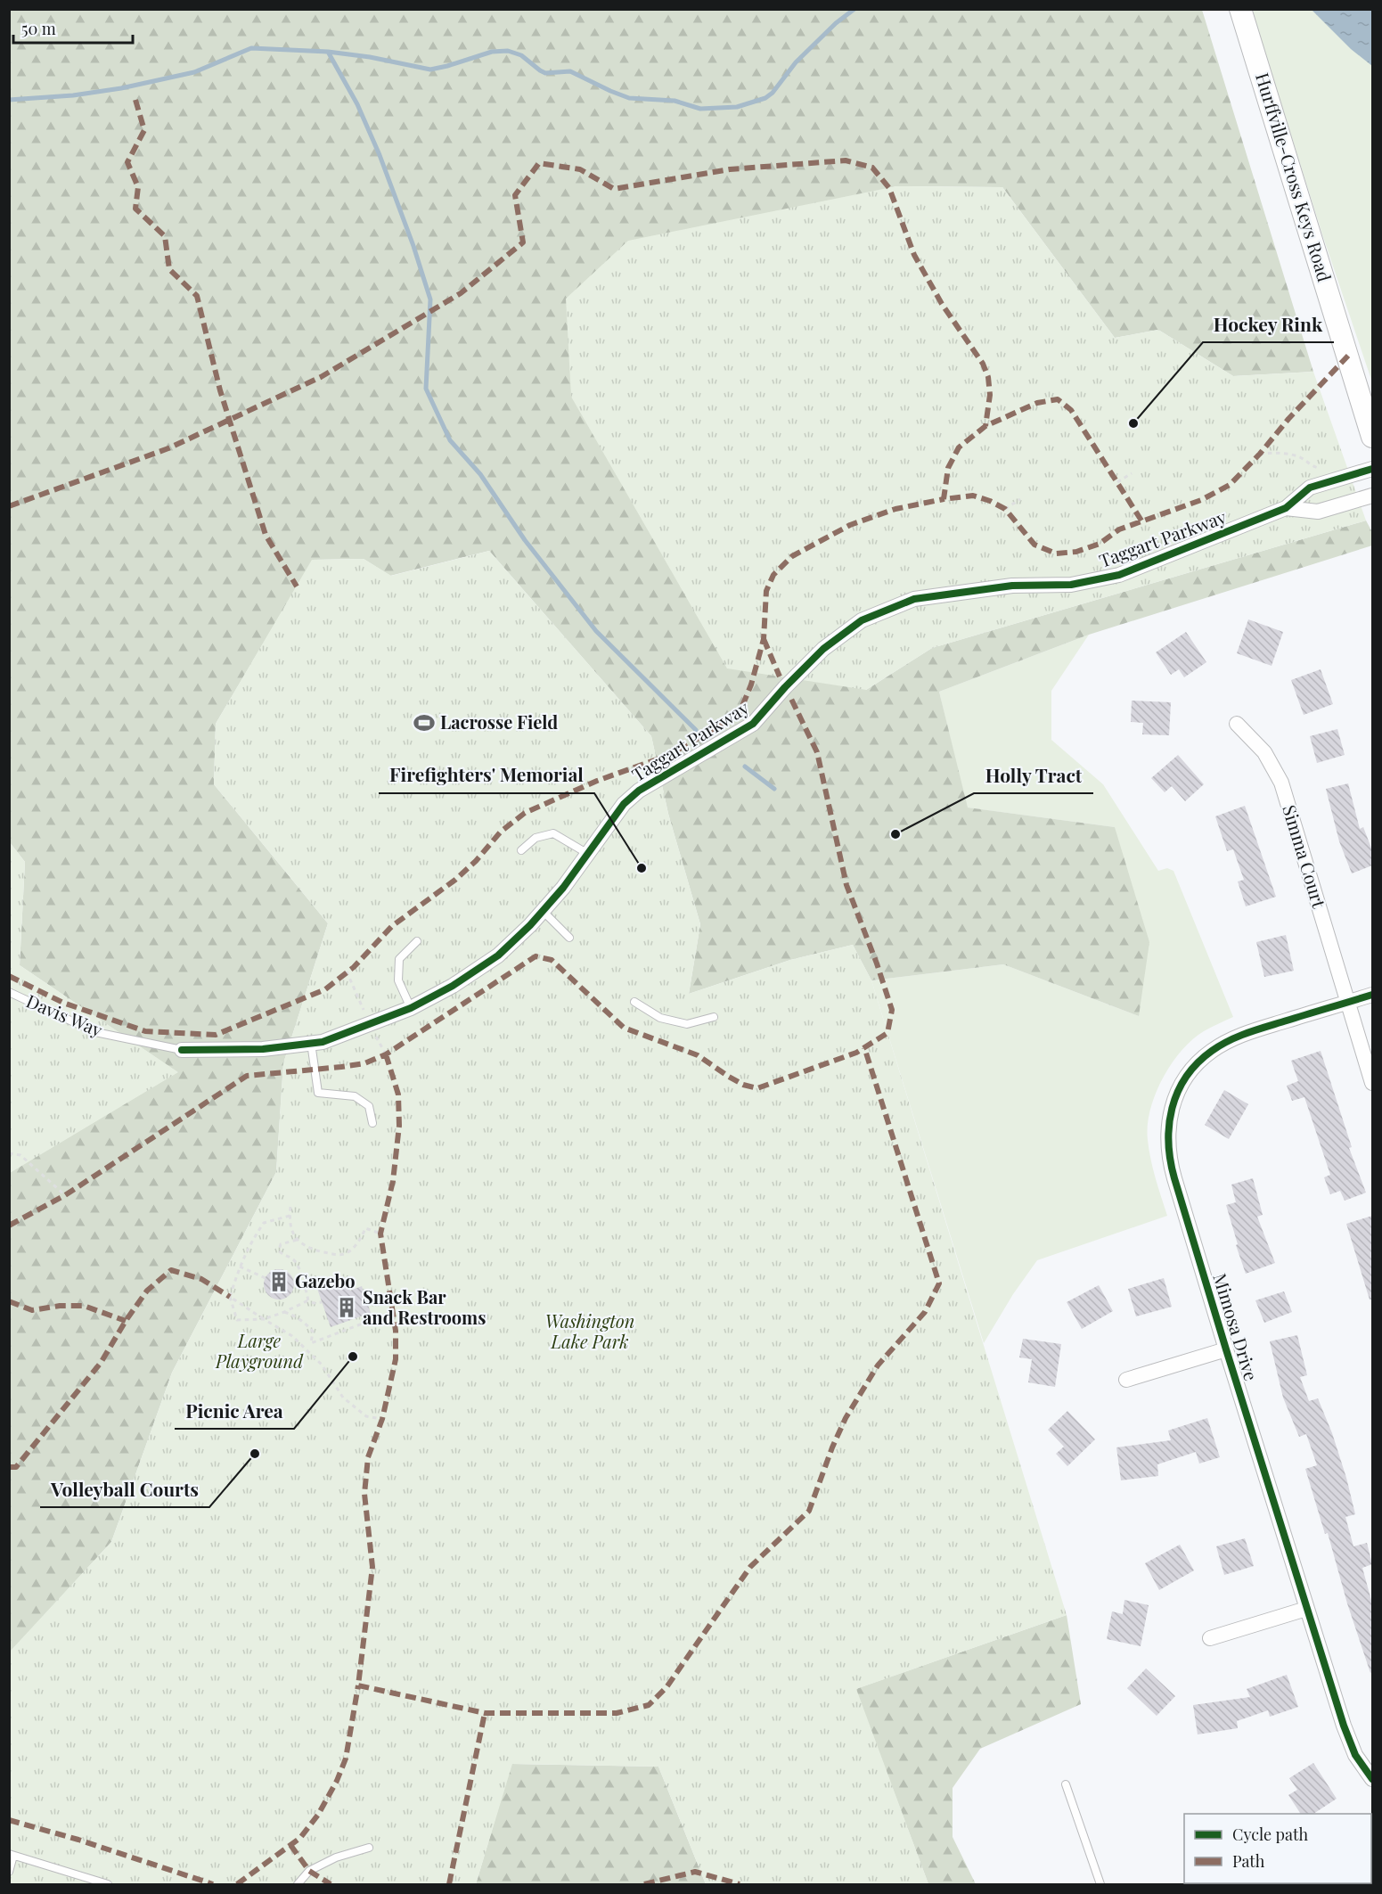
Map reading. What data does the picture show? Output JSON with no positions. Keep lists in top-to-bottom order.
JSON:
{
  "streets": {
    "main road": ["Hurffville-Cross Keys Road"],
    "street": ["Taggart Parkway", "Simma Court", "Mimosa Drive"],
    "lane": ["Davis Way"]
  },
  "crossings": [
    ["Taggart Parkway", "Davis Way"],
    ["Simma Court", "Mimosa Drive"]
  ],
  "parks": ["Washington Lake Park", "Large Playground"],
  "places": {
    "other": [
      "Hockey Rink",
      "Holly Tract",
      "Firefighters' Memorial",
      "Picnic Area",
      "Volleyball Courts"
    ],
    "sports": ["Lacrosse Field"],
    "building": ["Gazebo", "Snack Bar and Restrooms"]
  },
  "legend": ["Cycle path", "Path"],
  "scale_bar": "50 m"
}
